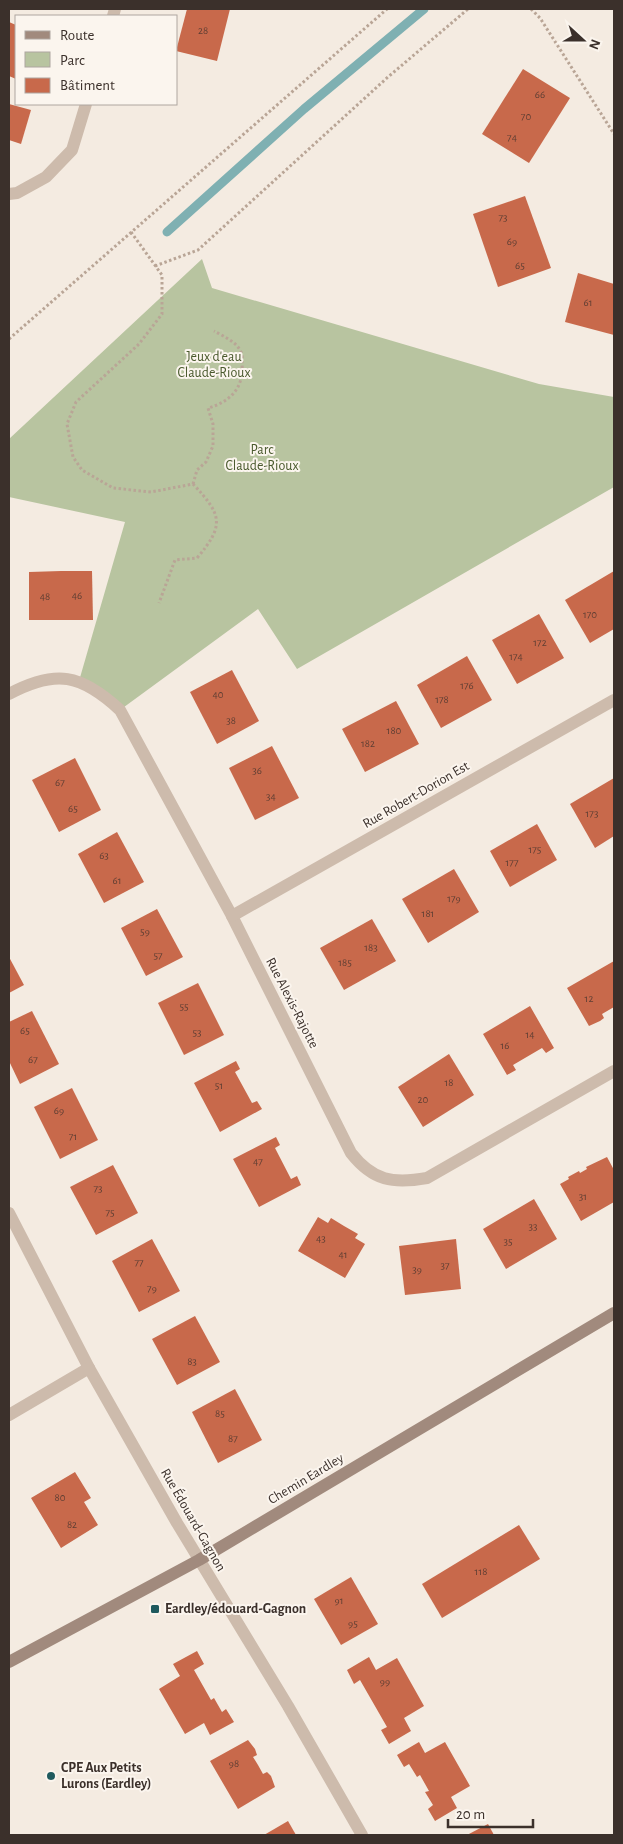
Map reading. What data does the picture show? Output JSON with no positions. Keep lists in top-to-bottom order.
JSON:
{
  "streets": {
    "main road": ["Chemin Eardley"],
    "street": ["Rue Robert-Dorion Est", "Rue Alexis-Rajotte", "Rue Édouard-Gagnon"]
  },
  "crossings": [
    ["Rue Robert-Dorion Est", "Rue Alexis-Rajotte"],
    ["Chemin Eardley", "Rue Édouard-Gagnon"]
  ],
  "parks": ["Jeux d'eau Claude-Rioux", "Parc Claude-Rioux"],
  "places": {
    "transit": ["Eardley/édouard-Gagnon"],
    "other": ["CPE Aux Petits Lurons (Eardley)"]
  },
  "house_numbers": [
    "28",
    "66",
    "70",
    "74",
    "73",
    "69",
    "65",
    "61",
    "46",
    "48",
    "170",
    "172",
    "174",
    "176",
    "40",
    "178",
    "38",
    "180",
    "182",
    "36",
    "67",
    "34",
    "65",
    "173",
    "175",
    "63",
    "177",
    "61",
    "179",
    "181",
    "59",
    "183",
    "57",
    "185",
    "12",
    "55",
    "65",
    "53",
    "14",
    "16",
    "67",
    "18",
    "51",
    "20",
    "69",
    "71",
    "47",
    "73",
    "31",
    "75",
    "33",
    "43",
    "35",
    "41",
    "77",
    "37",
    "39",
    "79",
    "83",
    "85",
    "87",
    "80",
    "82",
    "118",
    "91",
    "95",
    "99",
    "98"
  ],
  "legend": ["Route", "Parc", "Bâtiment"],
  "scale_bar": "20 m",
  "north": "right"
}
